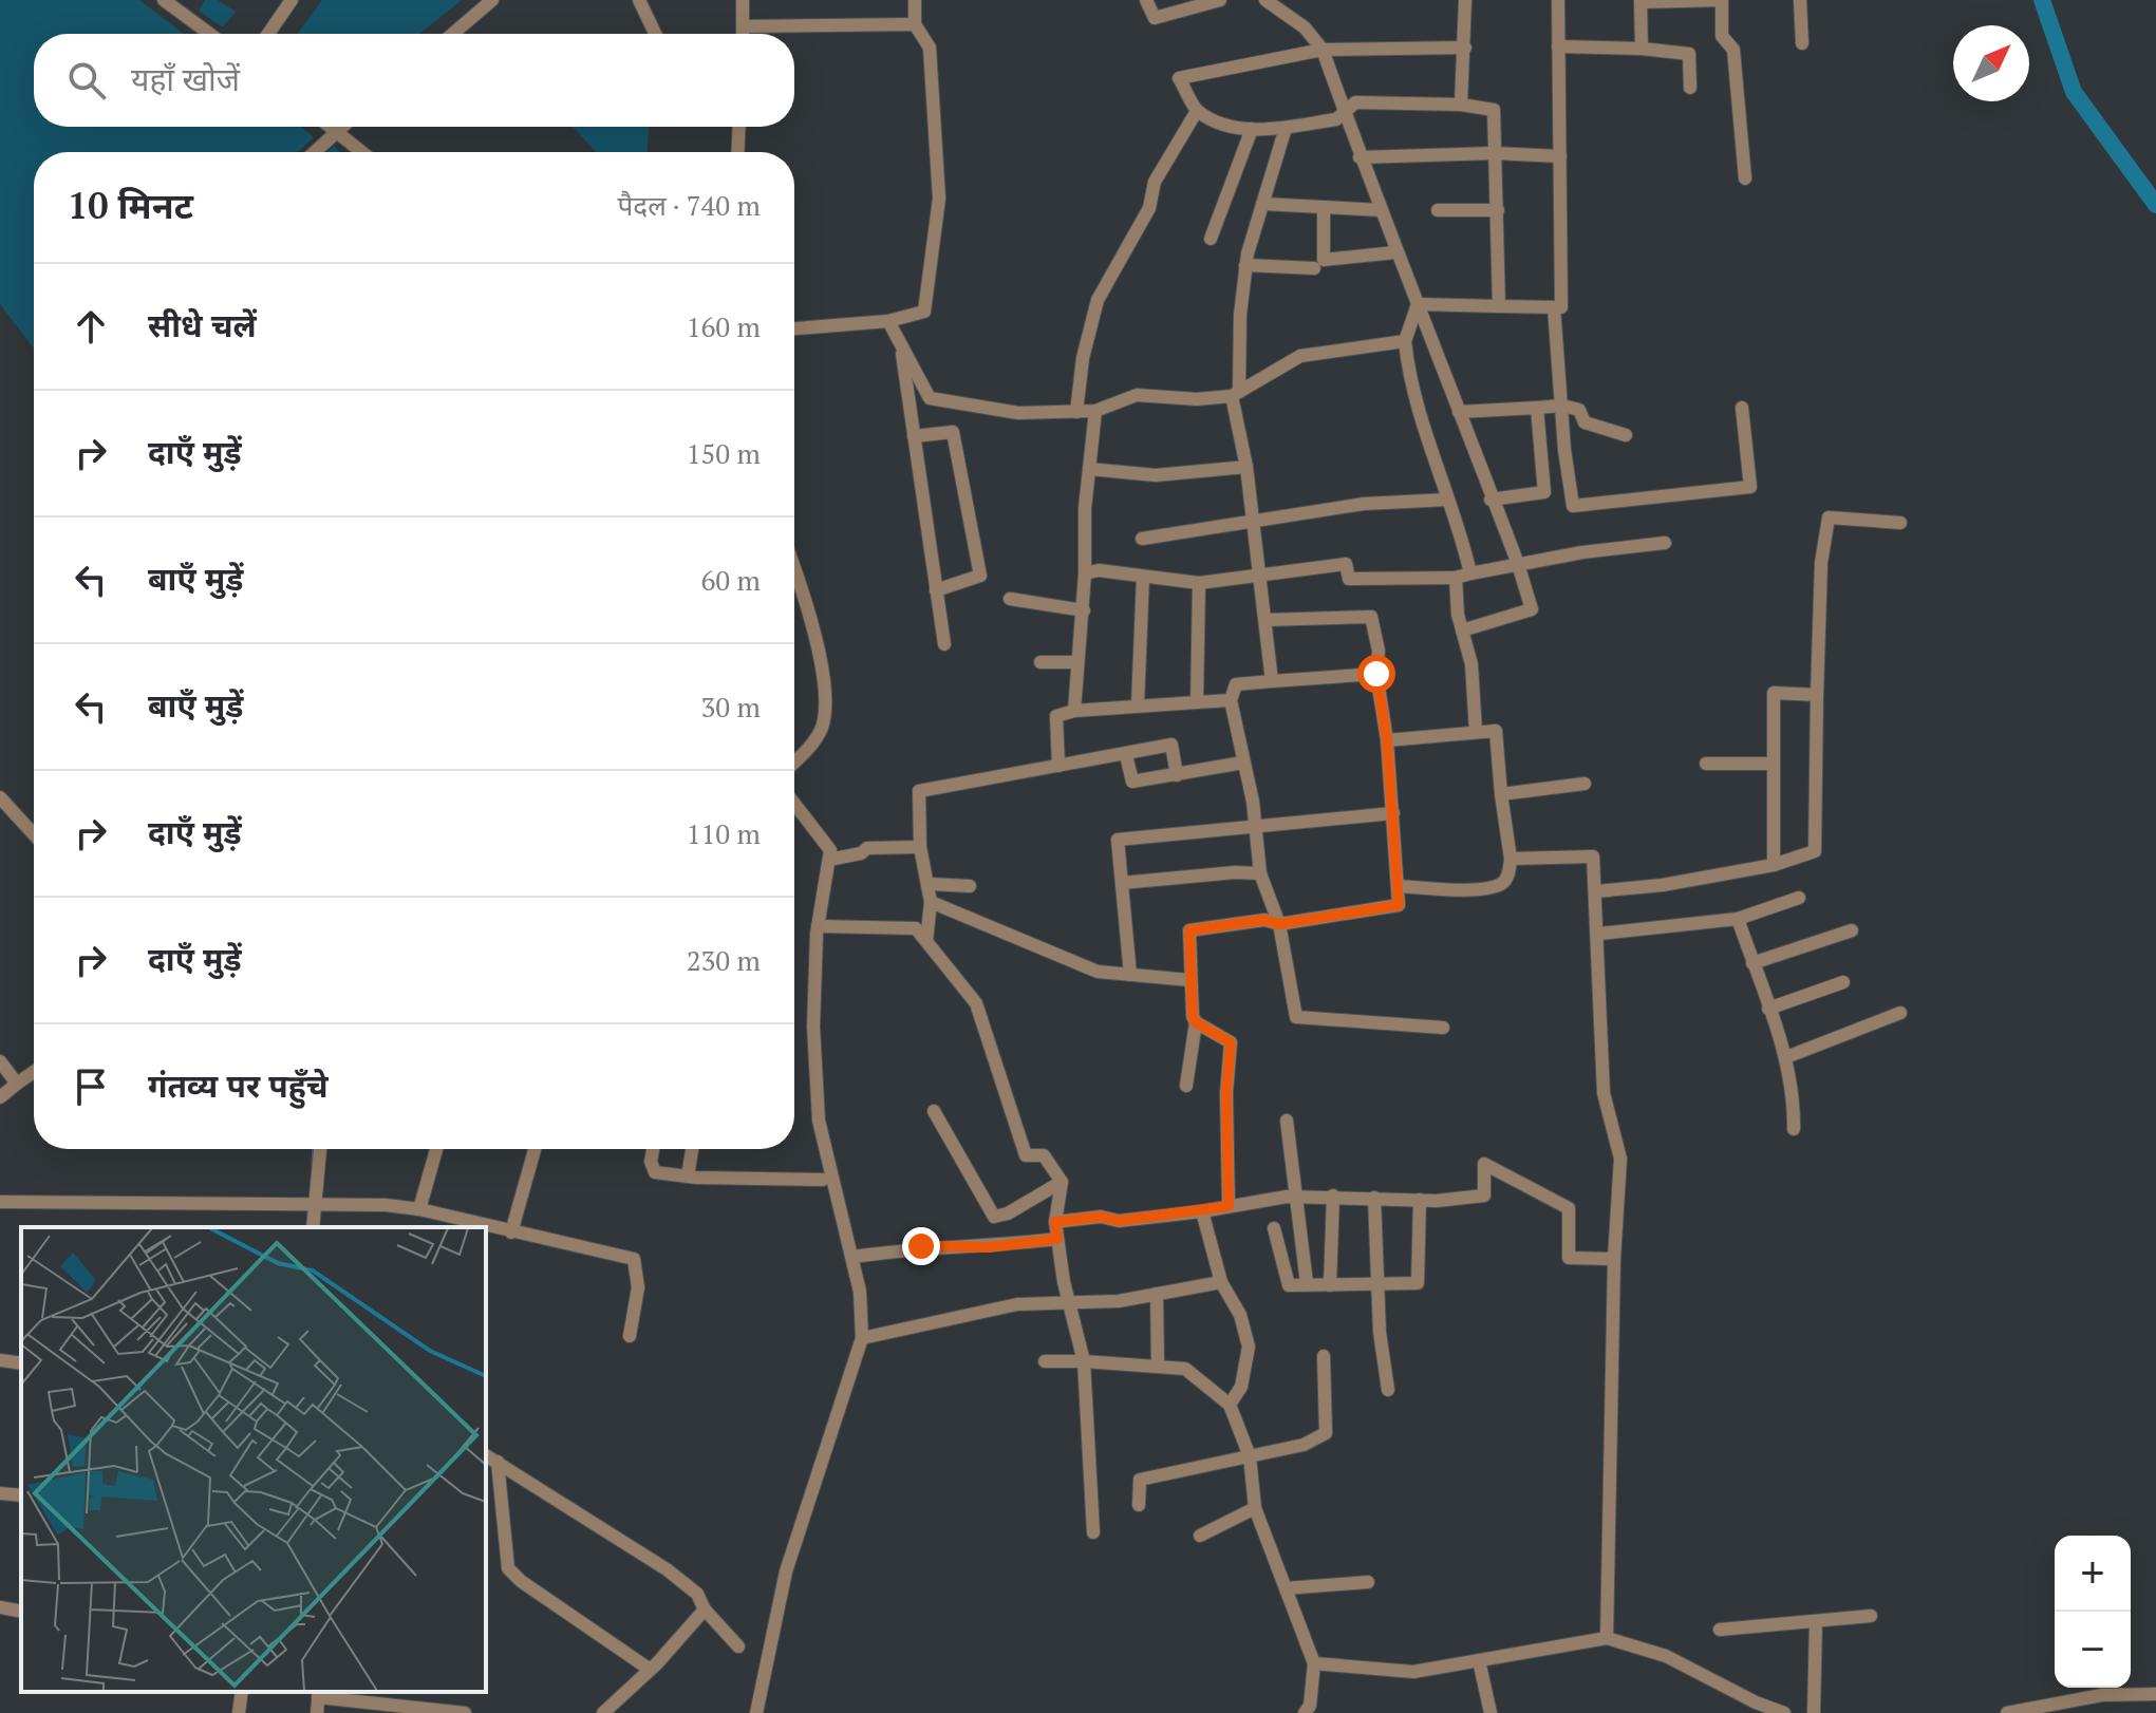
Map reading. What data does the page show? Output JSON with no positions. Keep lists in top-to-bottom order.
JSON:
{
  "north": "top right",
  "page": {
    "search": "यहाँ खोजें",
    "heading": ["10 मिनट", "पैदल · 740 m"],
    "list": [
      ["सीधे चलें", "160 m"],
      ["दाएँ मुड़ें", "150 m"],
      ["बाएँ मुड़ें", "60 m"],
      ["बाएँ मुड़ें", "30 m"],
      ["दाएँ मुड़ें", "110 m"],
      ["दाएँ मुड़ें", "230 m"],
      "गंतव्य पर पहुँचे"
    ],
    "map_buttons": ["+", "−"]
  }
}
